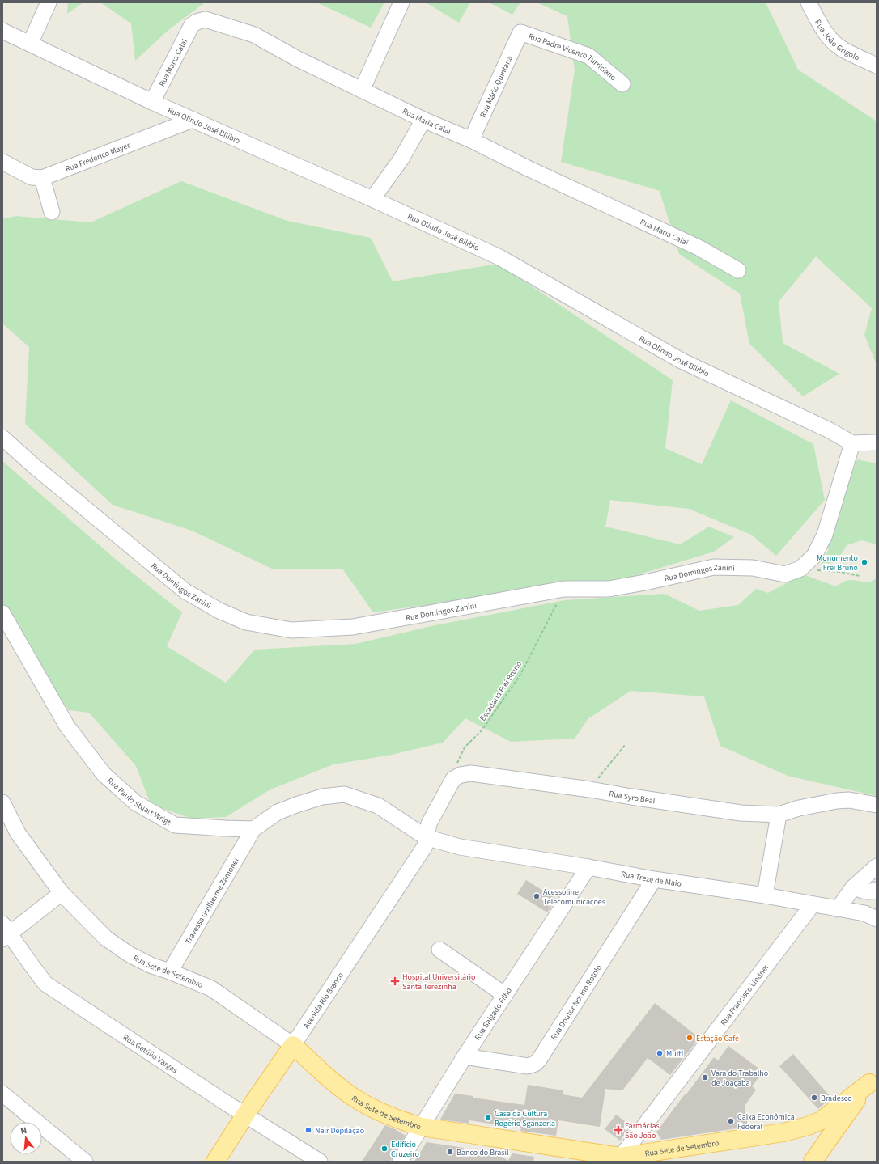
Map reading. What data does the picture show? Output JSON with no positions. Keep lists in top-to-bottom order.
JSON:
{
  "streets": {
    "main road": ["Rua Sete de Setembro", "Avenida Rio Branco"],
    "street": [
      "Rua João Grigolo",
      "Rua Padre Vicenzo Turriciano",
      "Rua Maria Calai",
      "Rua Mário Quintana",
      "Rua Olindo José Bilibio",
      "Rua Frederico Mayer",
      "Rua Domingos Zanini",
      "Rua Syro Beal",
      "Rua Paulo Stuart Wrigt",
      "Rua Treze de Maio",
      "Travessa Guilherme Zamoner",
      "Rua Francisco Lindner",
      "Rua Doutor Norino Rotolo",
      "Rua Salgado Filho",
      "Rua Getúlio Vargas"
    ],
    "path": ["Escadaria Frei Bruno"]
  },
  "crossings": [
    ["Rua Padre Vicenzo Turriciano", "Rua Mário Quintana"],
    ["Rua Maria Calai", "Rua Mário Quintana"],
    ["Rua Maria Calai", "Rua Olindo José Bilibio"],
    ["Rua Olindo José Bilibio", "Rua Frederico Mayer"],
    ["Rua Olindo José Bilibio", "Rua Domingos Zanini"],
    ["Rua Domingos Zanini", "Escadaria Frei Bruno"],
    ["Escadaria Frei Bruno", "Rua Syro Beal"],
    ["Rua Paulo Stuart Wrigt", "Travessa Guilherme Zamoner"],
    ["Rua Treze de Maio", "Rua Francisco Lindner"],
    ["Rua Treze de Maio", "Avenida Rio Branco"],
    ["Rua Treze de Maio", "Rua Doutor Norino Rotolo"],
    ["Rua Treze de Maio", "Rua Salgado Filho"],
    ["Travessa Guilherme Zamoner", "Rua Sete de Setembro"],
    ["Rua Sete de Setembro", "Rua Francisco Lindner"],
    ["Rua Sete de Setembro", "Avenida Rio Branco"],
    ["Rua Sete de Setembro", "Rua Salgado Filho"],
    ["Avenida Rio Branco", "Rua Getúlio Vargas"],
    ["Rua Doutor Norino Rotolo", "Rua Salgado Filho"]
  ],
  "places": {
    "other": [
      "Monumento Frei Bruno",
      "Acessoline Telecomunicações",
      "Estação Café",
      "Multi",
      "Vara do Trabalho de Joaçaba",
      "Bradesco",
      "Casa da Cultura Rogério Sganzerla",
      "Caixa Econômica Federal",
      "Nair Depilação",
      "Edifício Cruzeiro",
      "Banco do Brasil"
    ],
    "health": ["Hospital Universitário Santa Terezinha", "Farmácias São João"]
  },
  "north": "top"
}
